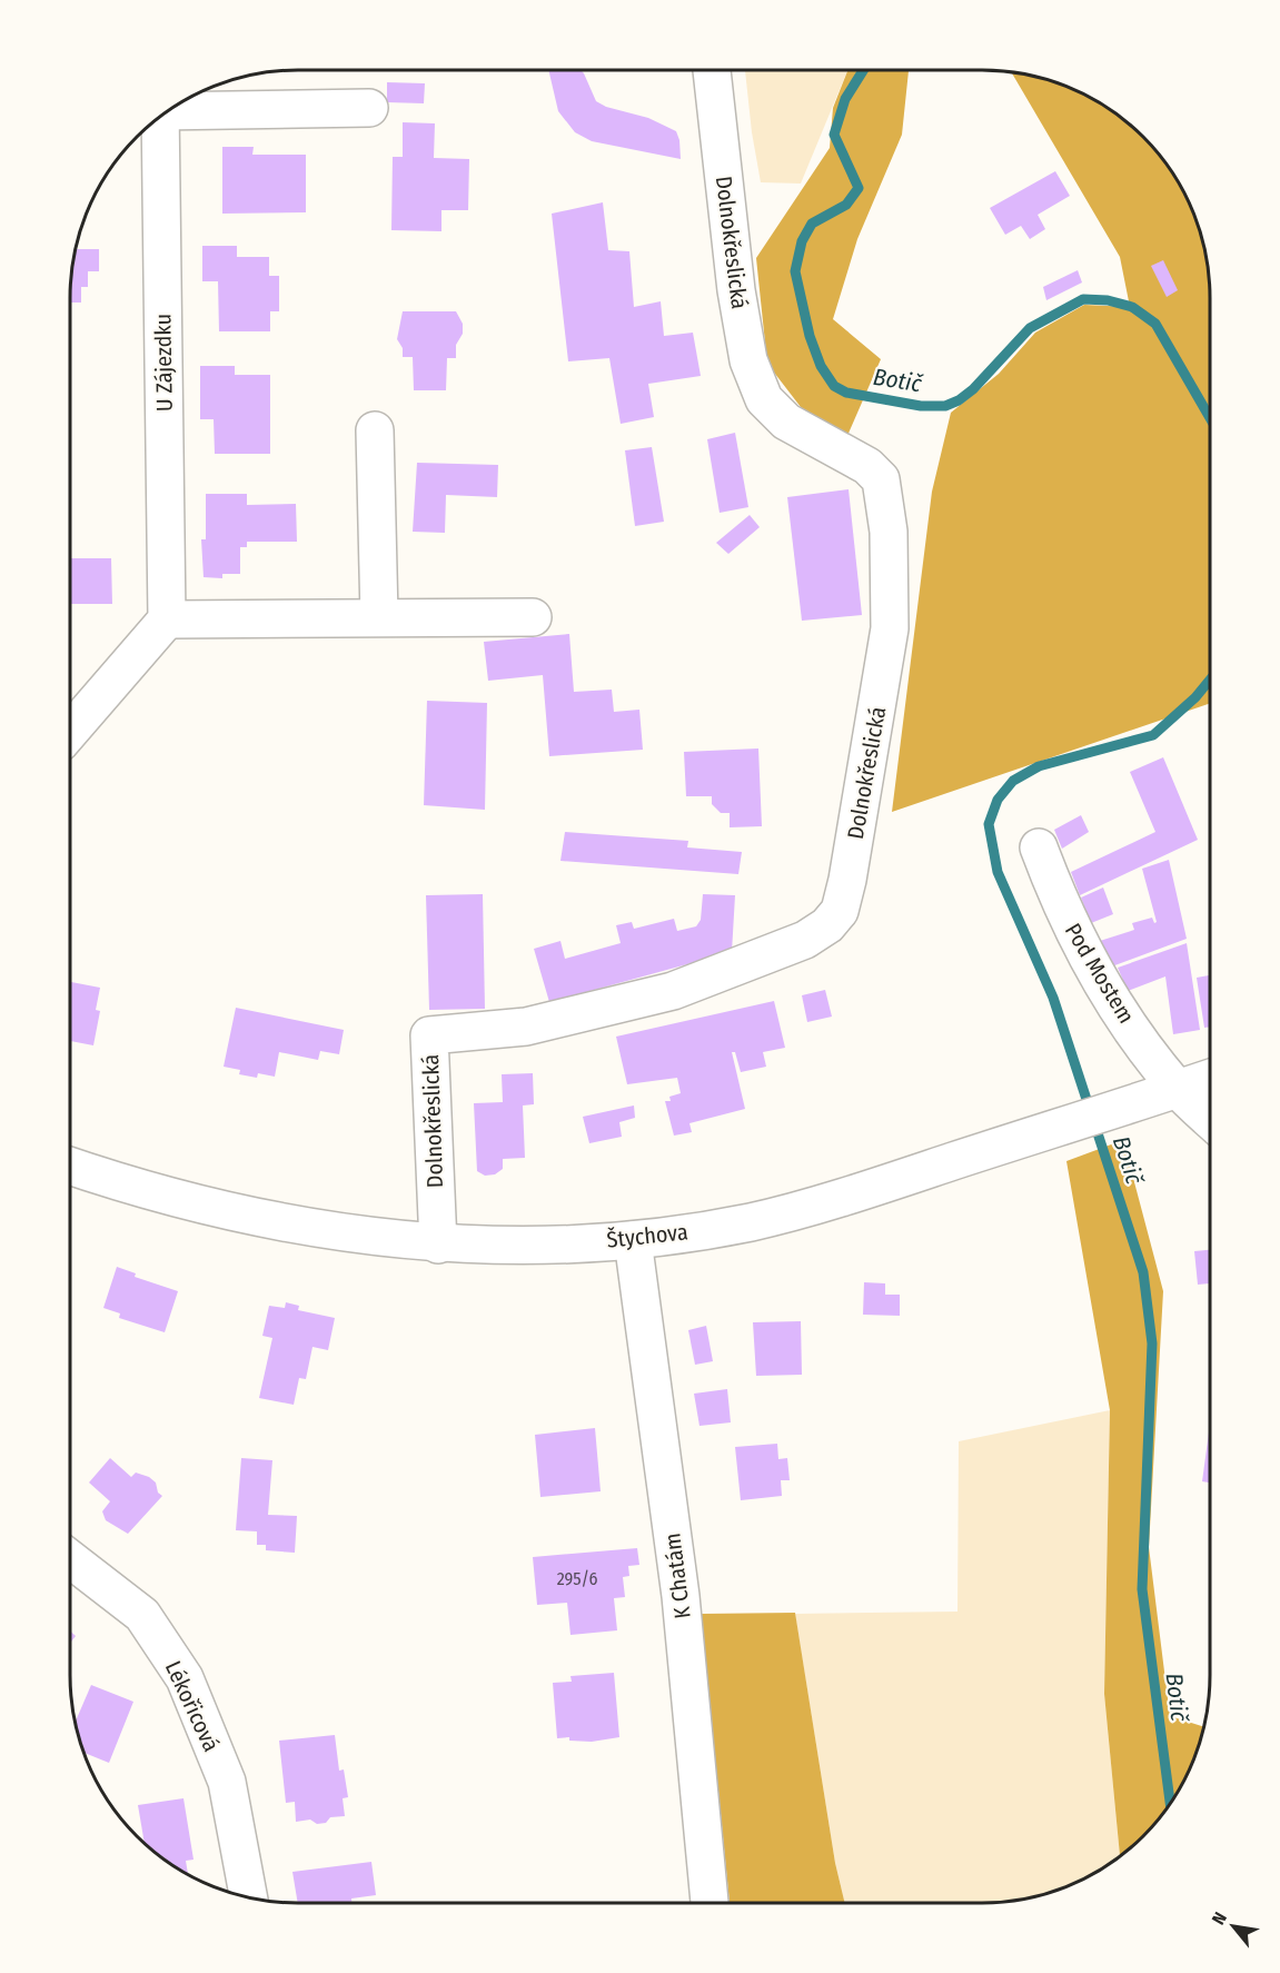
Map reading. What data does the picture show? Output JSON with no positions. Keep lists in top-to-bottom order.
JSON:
{
  "streets": {
    "street": [
      "Dolnokřeslická",
      "U Zájezdku",
      "Pod Mostem",
      "Štychova",
      "K Chatám",
      "Lékořicová"
    ]
  },
  "crossings": [
    ["Dolnokřeslická", "Štychova"],
    ["Pod Mostem", "Štychova"],
    ["Štychova", "K Chatám"]
  ],
  "water": ["Botič"],
  "house_numbers": ["295/6"],
  "north": "top left"
}
